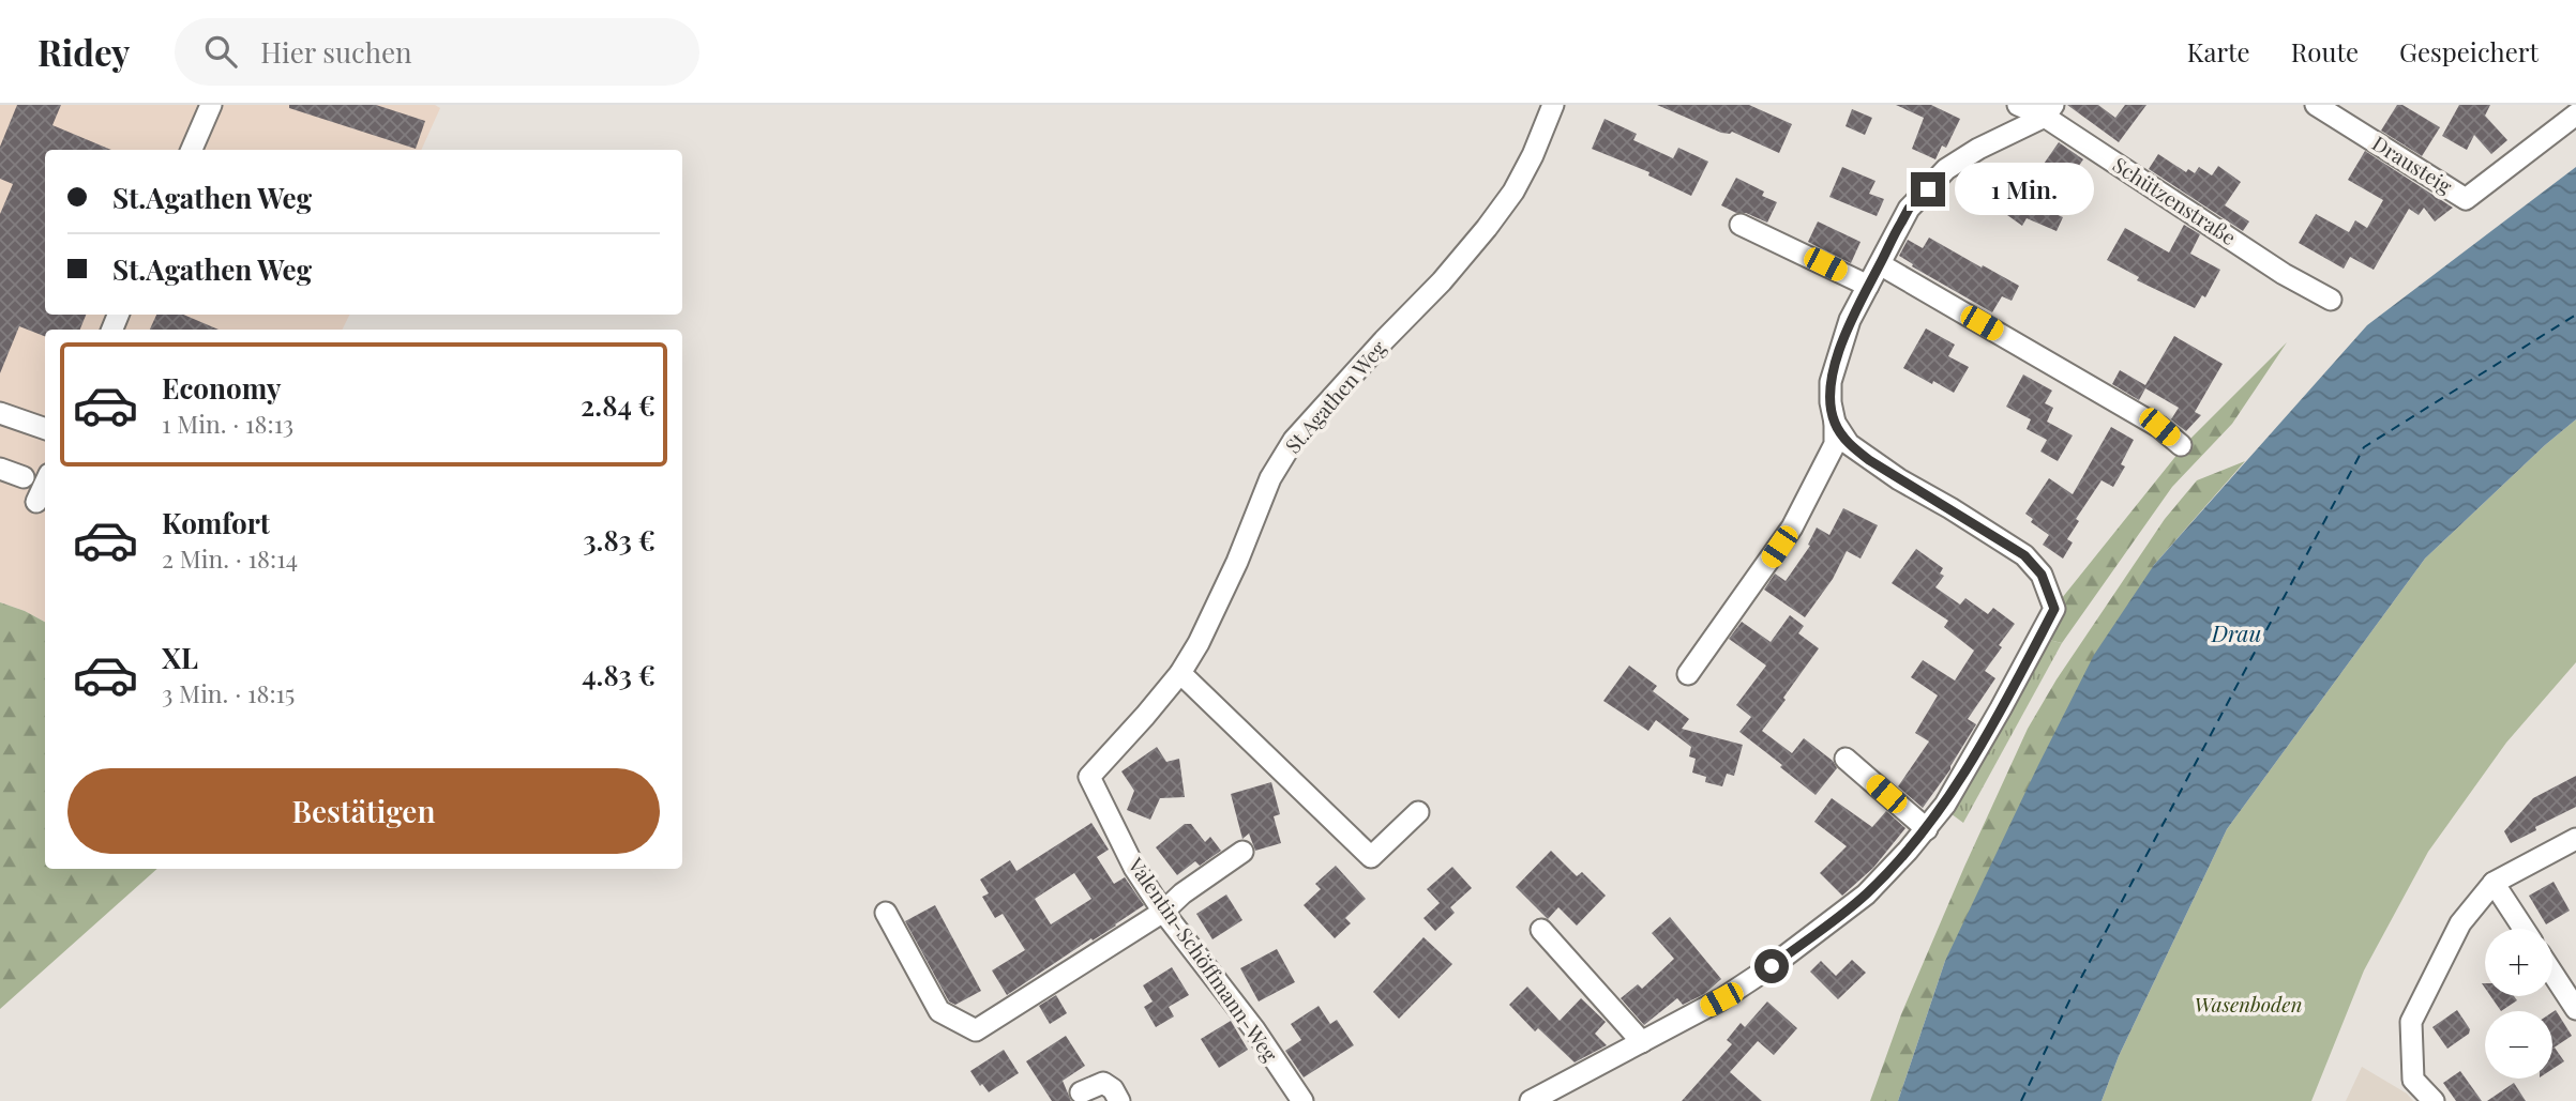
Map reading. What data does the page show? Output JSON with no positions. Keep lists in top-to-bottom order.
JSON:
{
  "streets": {
    "street": [
      "Drausteig",
      "Schützenstraße",
      "St.Agathen Weg",
      "Valentin-Schöffmann-Weg"
    ]
  },
  "crossings": [
    ["St.Agathen Weg", "Valentin-Schöffmann-Weg"]
  ],
  "water": ["Drau"],
  "parks": ["Wasenboden"],
  "page": {
    "header": "Ridey",
    "search": "Hier suchen",
    "nav": ["Karte", "Route", "Gespeichert"],
    "banner": ["St.Agathen Weg", "St.Agathen Weg"],
    "bubble": "1 Min.",
    "list": [
      {
        "name": "Economy",
        "note": "1 Min. · 18:13",
        "value": "2.84 €"
      },
      {
        "name": "Komfort",
        "note": "2 Min. · 18:14",
        "value": "3.83 €"
      },
      {
        "name": "XL",
        "note": "3 Min. · 18:15",
        "value": "4.83 €"
      }
    ],
    "buttons": "Bestätigen",
    "map_buttons": ["+", "−"]
  }
}
